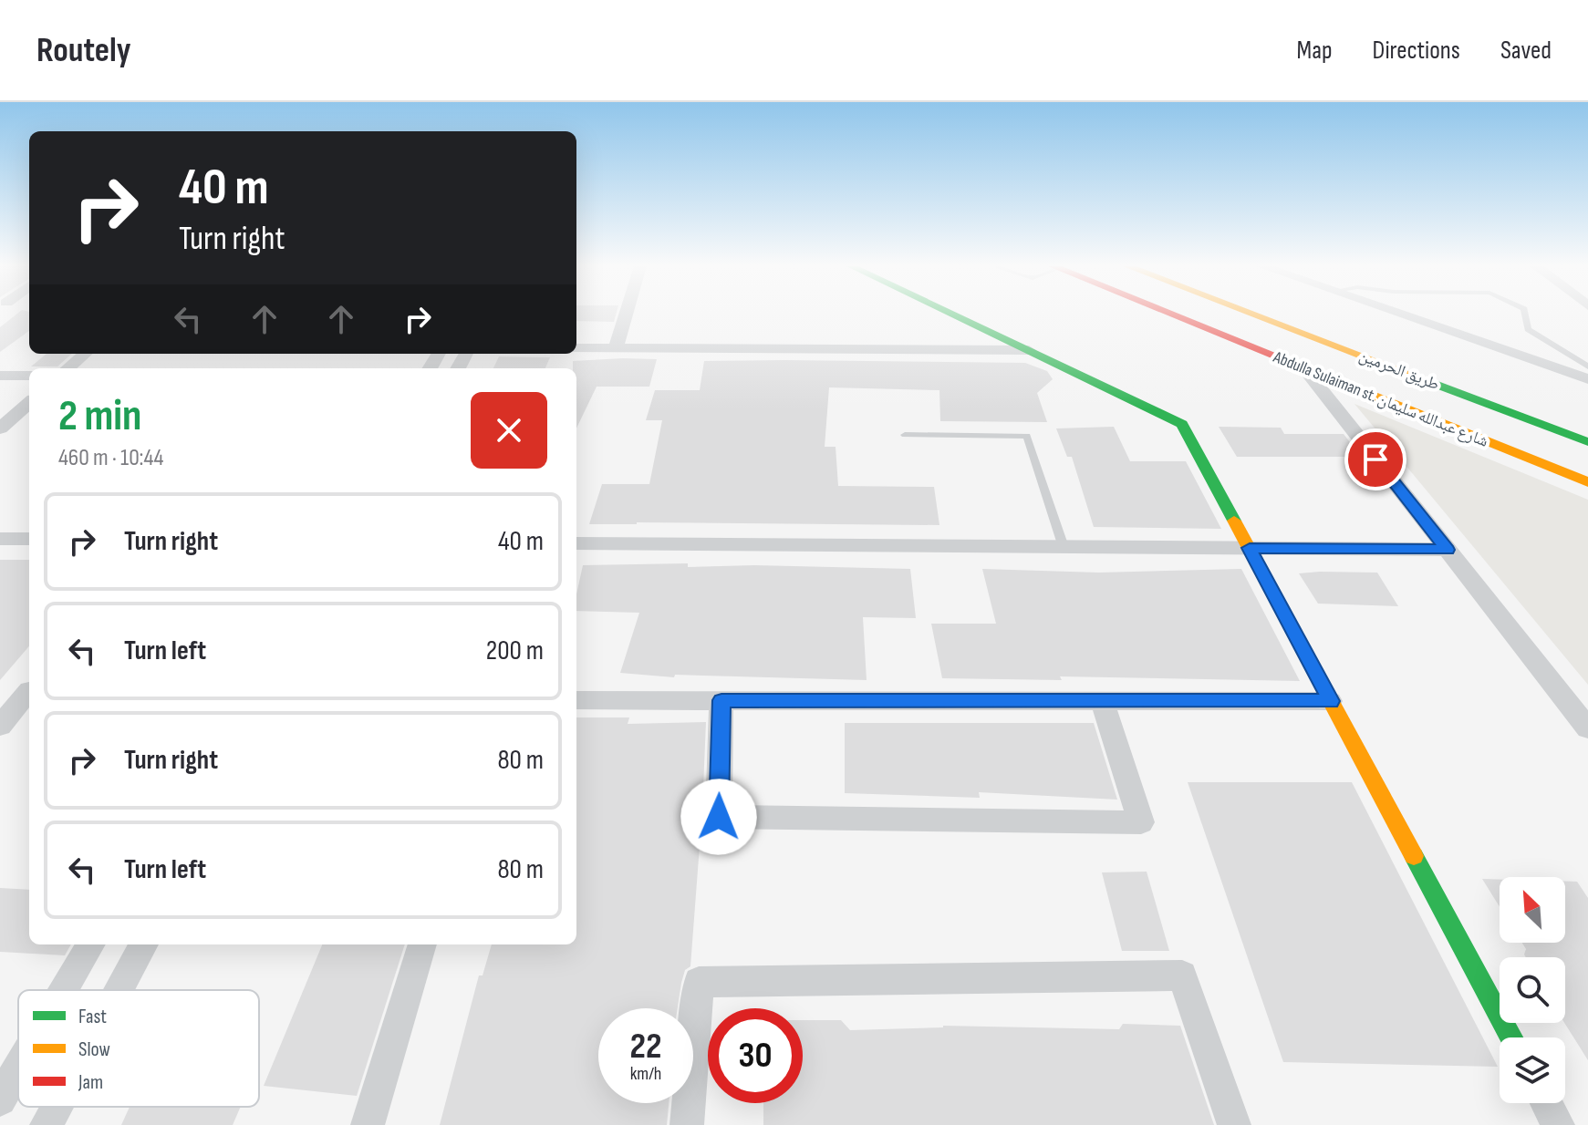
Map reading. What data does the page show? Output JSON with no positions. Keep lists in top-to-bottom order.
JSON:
{
  "streets": {
    "main road": ["طريق الحرمين", "Abdulla Sulaiman st. شارع عبدالله سليمان"]
  },
  "legend": ["Fast", "Slow", "Jam"],
  "north": "top left",
  "page": {
    "header": "Routely",
    "nav": ["Map", "Directions", "Saved"],
    "turn": ["40 m", "Turn right"],
    "heading": ["2 min", "460 m · 10:44"],
    "list": [
      {
        "name": "Turn right",
        "value": "40 m"
      },
      {
        "name": "Turn left",
        "value": "200 m"
      },
      {
        "name": "Turn right",
        "value": "80 m"
      },
      {
        "name": "Turn left",
        "value": "80 m"
      }
    ],
    "speed": "22 km/h",
    "limit": "30"
  }
}
